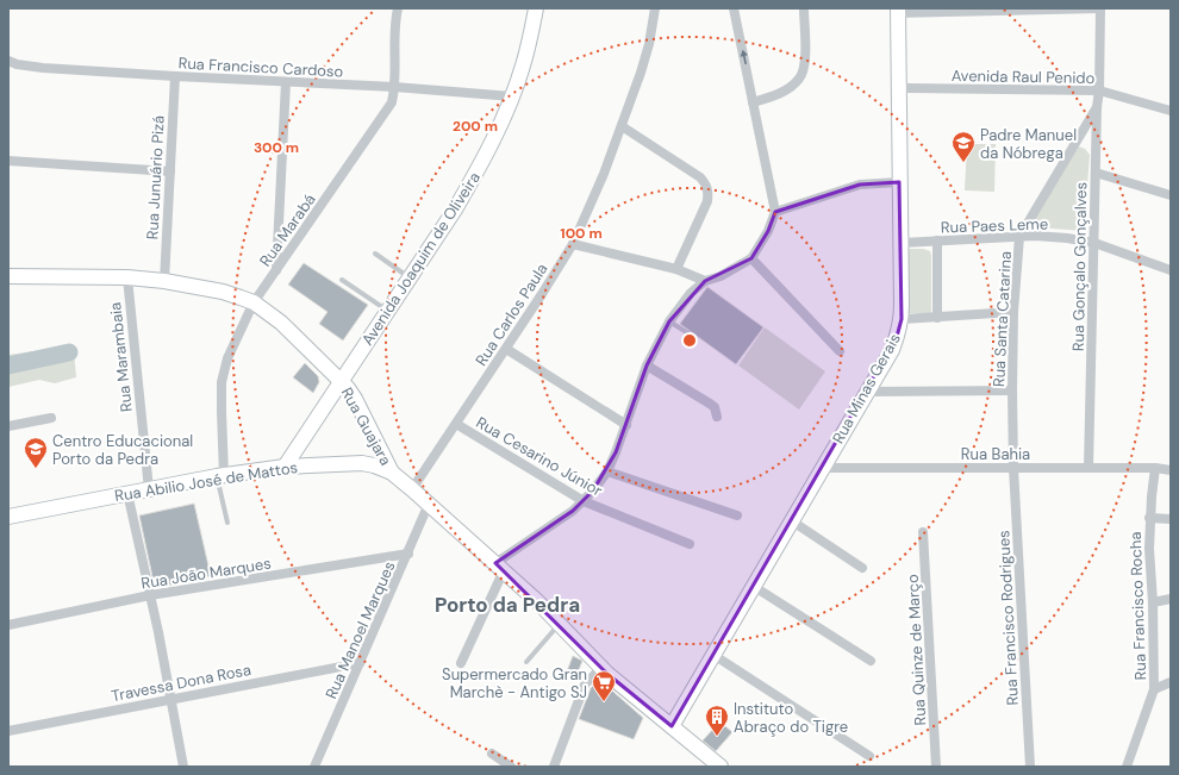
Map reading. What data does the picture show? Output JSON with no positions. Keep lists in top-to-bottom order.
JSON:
{
  "streets": {
    "main road": [
      "Avenida Joaquim de Oliveira",
      "Rua Minas Gerais",
      "Rua Guajara",
      "Rua Abilio José de Mattos"
    ],
    "street": [
      "Rua Francisco Cardoso",
      "Avenida Raul Penido",
      "Rua Junuário Pizá",
      "Rua Paes Leme",
      "Rua Marabá",
      "Rua Gonçalo Gonçalves",
      "Rua Carlos Paula",
      "Rua Santa Catarina",
      "Rua Marambaia",
      "Rua Bahia",
      "Rua Cesarino Júnior",
      "Rua João Marques",
      "Rua Francisco Rocha",
      "Rua Francisco Rodrigues",
      "Rua Manoel Marques",
      "Rua Quinze de Março",
      "Travessa Dona Rosa"
    ]
  },
  "crossings": [
    ["Rua Francisco Cardoso", "Rua Junuário Pizá"],
    ["Rua Francisco Cardoso", "Rua Marabá"],
    ["Rua Francisco Cardoso", "Avenida Joaquim de Oliveira"],
    ["Avenida Raul Penido", "Rua Gonçalo Gonçalves"],
    ["Avenida Raul Penido", "Rua Minas Gerais"],
    ["Rua Junuário Pizá", "Rua Guajara"],
    ["Rua Paes Leme", "Rua Gonçalo Gonçalves"],
    ["Rua Paes Leme", "Rua Santa Catarina"],
    ["Rua Paes Leme", "Rua Minas Gerais"],
    ["Rua Marabá", "Rua Guajara"],
    ["Rua Marabá", "Rua Abilio José de Mattos"],
    ["Avenida Joaquim de Oliveira", "Rua Guajara"],
    ["Avenida Joaquim de Oliveira", "Rua Abilio José de Mattos"],
    ["Rua Gonçalo Gonçalves", "Rua Santa Catarina"],
    ["Rua Gonçalo Gonçalves", "Rua Bahia"],
    ["Rua Carlos Paula", "Rua Cesarino Júnior"],
    ["Rua Carlos Paula", "Rua Abilio José de Mattos"],
    ["Rua Santa Catarina", "Rua Bahia"],
    ["Rua Santa Catarina", "Rua Francisco Rodrigues"],
    ["Rua Marambaia", "Rua Guajara"],
    ["Rua Marambaia", "Rua Abilio José de Mattos"],
    ["Rua Minas Gerais", "Rua Bahia"],
    ["Rua Minas Gerais", "Rua Abilio José de Mattos"],
    ["Rua Guajara", "Rua Abilio José de Mattos"],
    ["Rua Bahia", "Rua Francisco Rocha"],
    ["Rua Bahia", "Rua Francisco Rodrigues"],
    ["Rua Abilio José de Mattos", "Rua Manoel Marques"],
    ["Rua João Marques", "Rua Manoel Marques"],
    ["Rua Manoel Marques", "Travessa Dona Rosa"]
  ],
  "districts": ["Porto da Pedra"],
  "places": {
    "school or university": ["Padre Manuel da Nóbrega", "Centro Educacional Porto da Pedra"],
    "supermarket": ["Supermercado Gran Marchè - Antigo SJ"],
    "building": ["Instituto Abraço do Tigre"]
  },
  "rings": ["200 m", "300 m", "100 m"]
}
